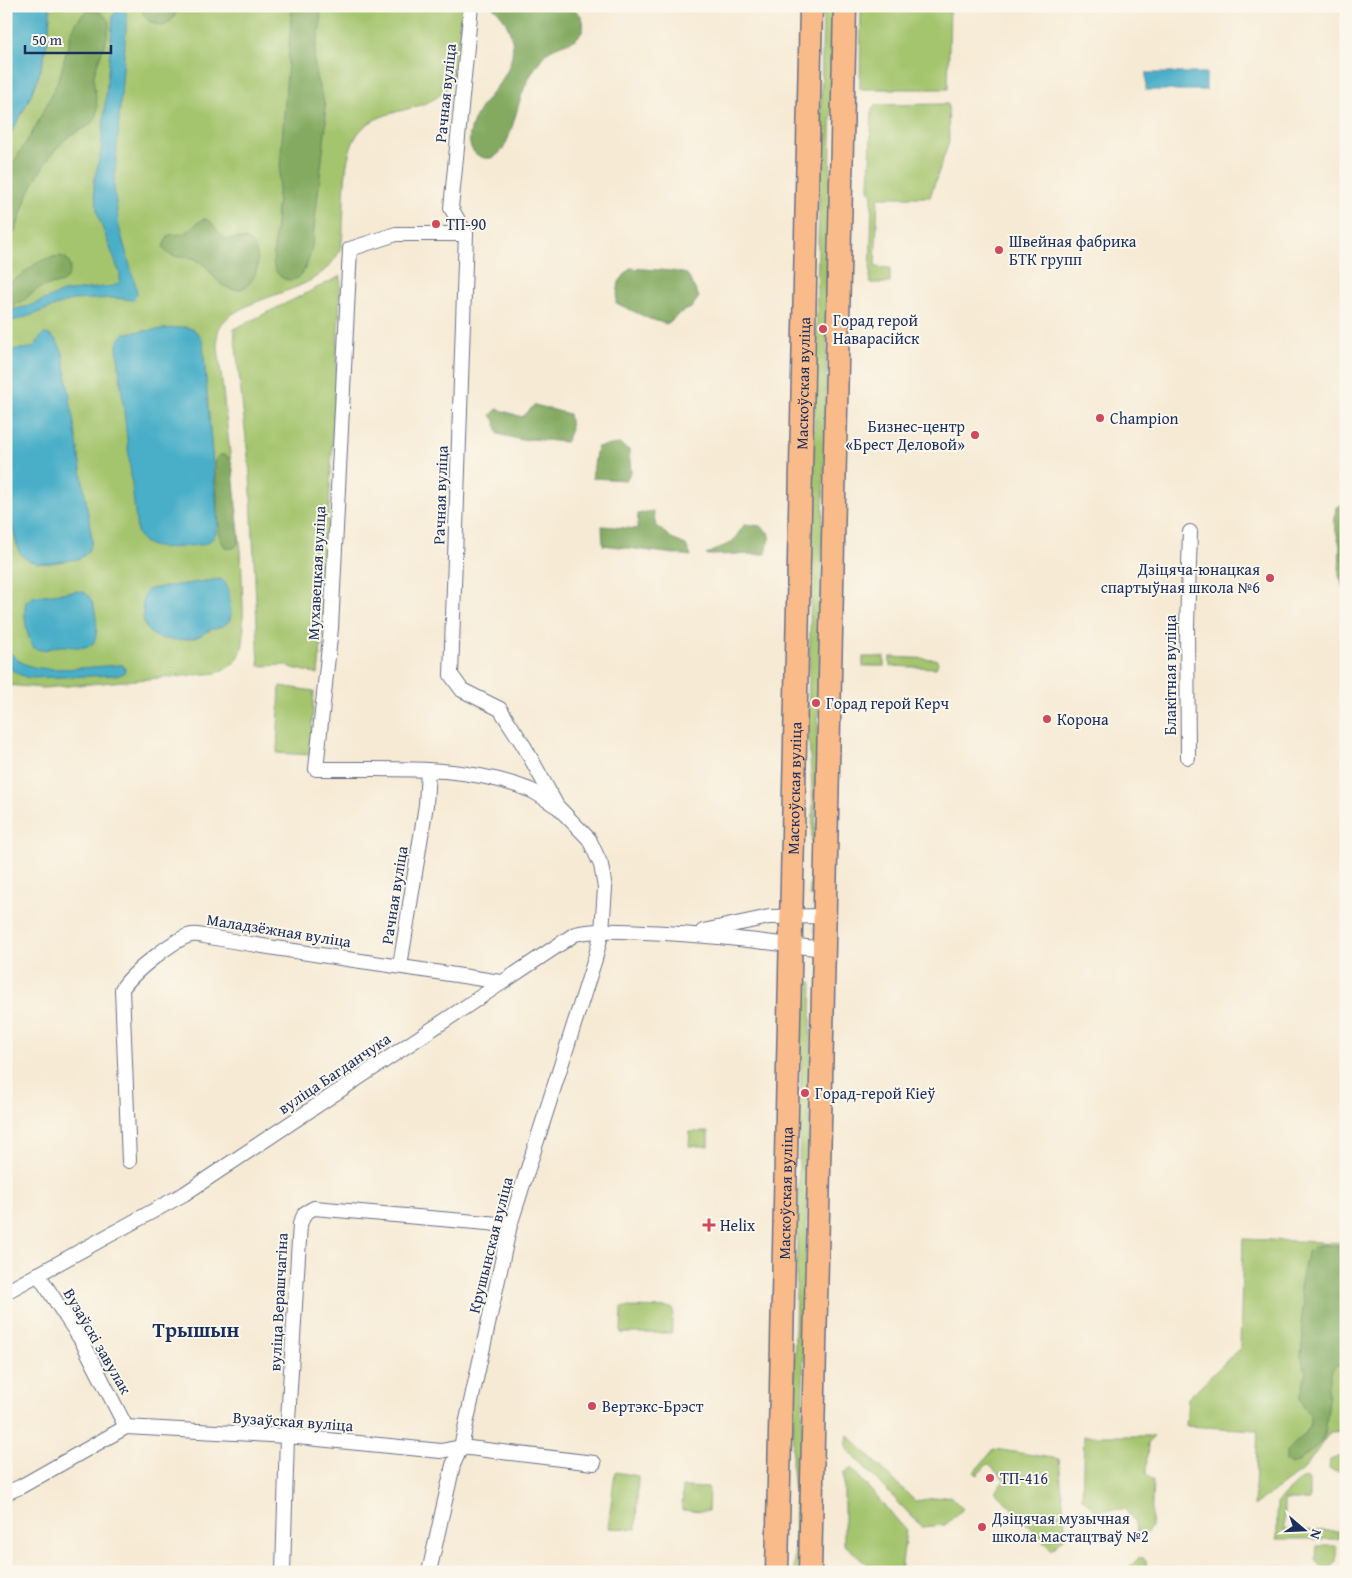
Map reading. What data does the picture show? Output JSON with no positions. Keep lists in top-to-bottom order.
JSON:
{
  "streets": {
    "main road": ["Маскоўская вуліца"],
    "street": [
      "Рачная вуліца",
      "Мухавецкая вуліца",
      "Блакітная вуліца",
      "Маладзёжная вуліца",
      "вуліца Багданчука",
      "Крушынская вуліца",
      "вуліца Верашчагіна",
      "Вузаўскі завулак",
      "Вузаўская вуліца"
    ]
  },
  "crossings": [
    ["Рачная вуліца", "Мухавецкая вуліца"],
    ["Рачная вуліца", "Маладзёжная вуліца"],
    ["Рачная вуліца", "вуліца Багданчука"],
    ["Рачная вуліца", "Крушынская вуліца"],
    ["Маскоўская вуліца", "вуліца Багданчука"],
    ["Маладзёжная вуліца", "вуліца Багданчука"],
    ["вуліца Багданчука", "Крушынская вуліца"],
    ["вуліца Багданчука", "Вузаўскі завулак"],
    ["Крушынская вуліца", "вуліца Верашчагіна"],
    ["Крушынская вуліца", "Вузаўская вуліца"],
    ["вуліца Верашчагіна", "Вузаўская вуліца"],
    ["Вузаўскі завулак", "Вузаўская вуліца"]
  ],
  "districts": ["Трышын"],
  "places": {
    "other": [
      "ТП-90",
      "Швейная фабрика БТК групп",
      "Горад герой Наварасійск",
      "Champion",
      "Бизнес-центр «Брест Деловой»",
      "Дзіцяча-юнацкая спартыўная школа №6",
      "Горад герой Керч",
      "Корона",
      "Горад-герой Кіеў",
      "Вертэкс-Брэст",
      "ТП-416",
      "Дзіцячая музычная школа мастацтваў №2"
    ],
    "health": ["Helix"]
  },
  "scale_bar": "50 m",
  "north": "right"
}
